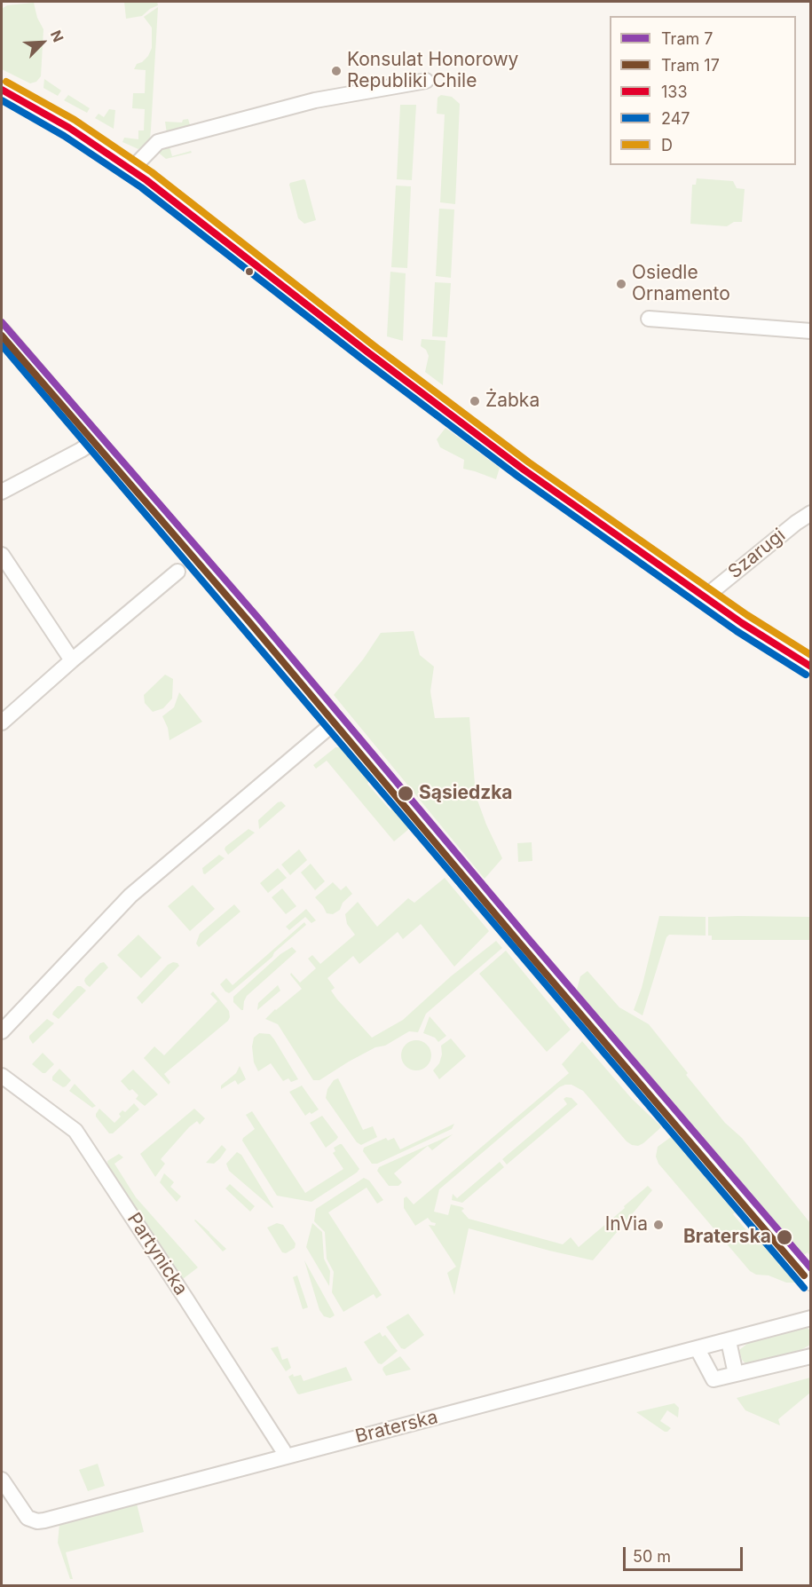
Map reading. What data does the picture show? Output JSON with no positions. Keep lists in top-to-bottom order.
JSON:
{
  "streets": {
    "street": ["Szarugi", "Partynicka", "Braterska"]
  },
  "crossings": [
    ["Partynicka", "Braterska"]
  ],
  "places": [
    "Konsulat Honorowy Republiki Chile",
    "Osiedle Ornamento",
    "Żabka",
    "Sąsiedzka",
    "InVia",
    "Braterska"
  ],
  "lines": [
    "transit line D",
    "transit line 133",
    "transit line 247",
    "tram line 7",
    "tram line 17"
  ],
  "legend": [
    "Tram 7",
    "Tram 17",
    "133",
    "247",
    "D"
  ],
  "scale_bar": "50 m",
  "north": "top right"
}
